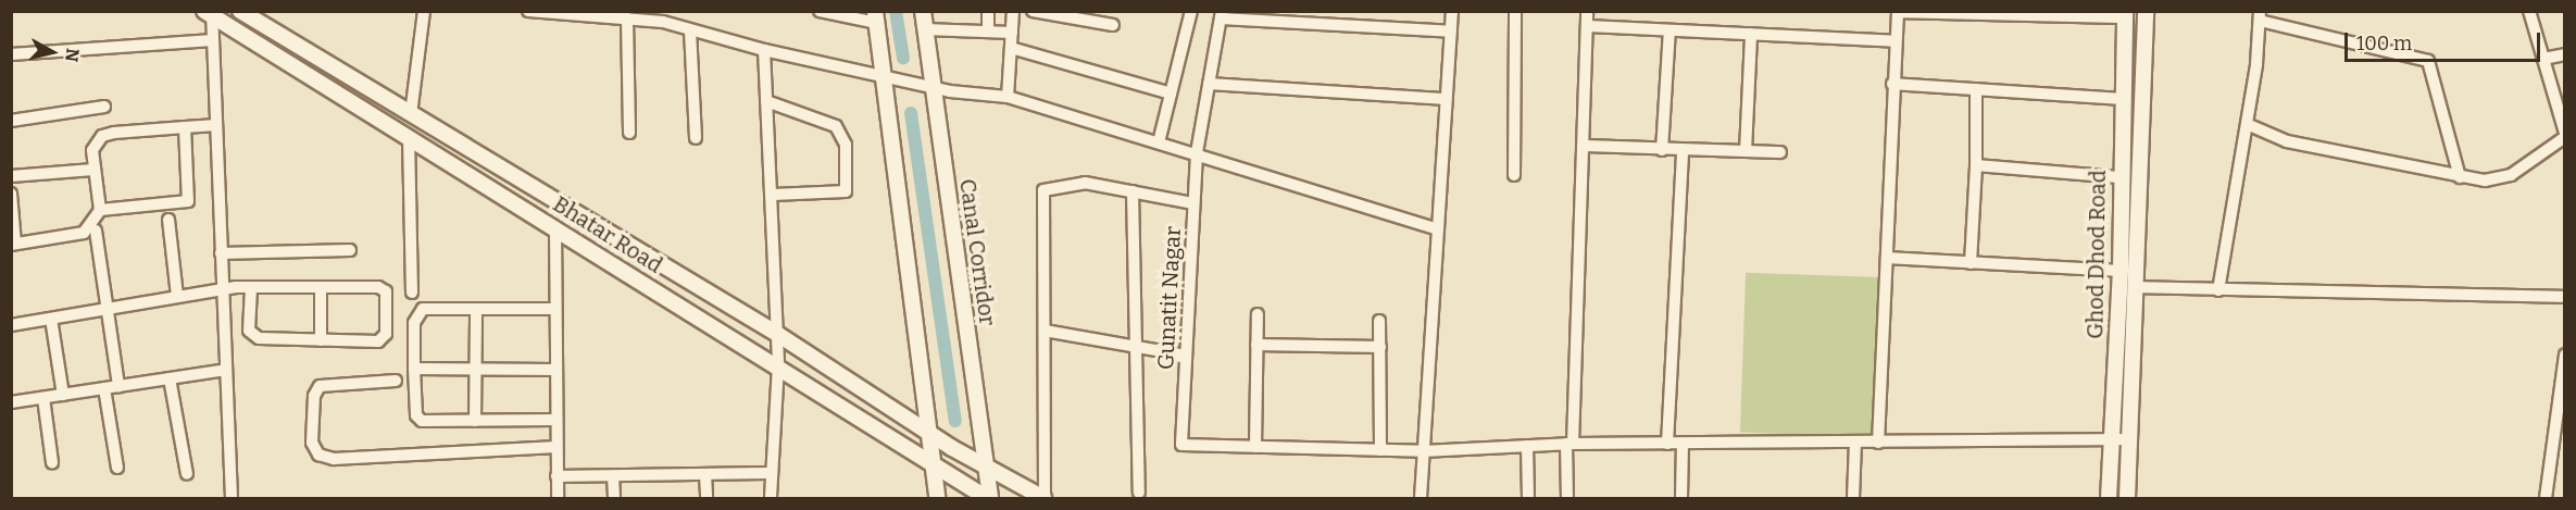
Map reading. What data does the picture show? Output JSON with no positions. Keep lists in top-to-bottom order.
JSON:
{
  "streets": {
    "main road": ["Bhatar Road", "Canal Corridor", "Ghod Dhod Road"],
    "street": ["Gunatit Nagar"]
  },
  "crossings": [
    ["Bhatar Road", "Canal Corridor"]
  ],
  "scale_bar": "100 m",
  "north": "right"
}
